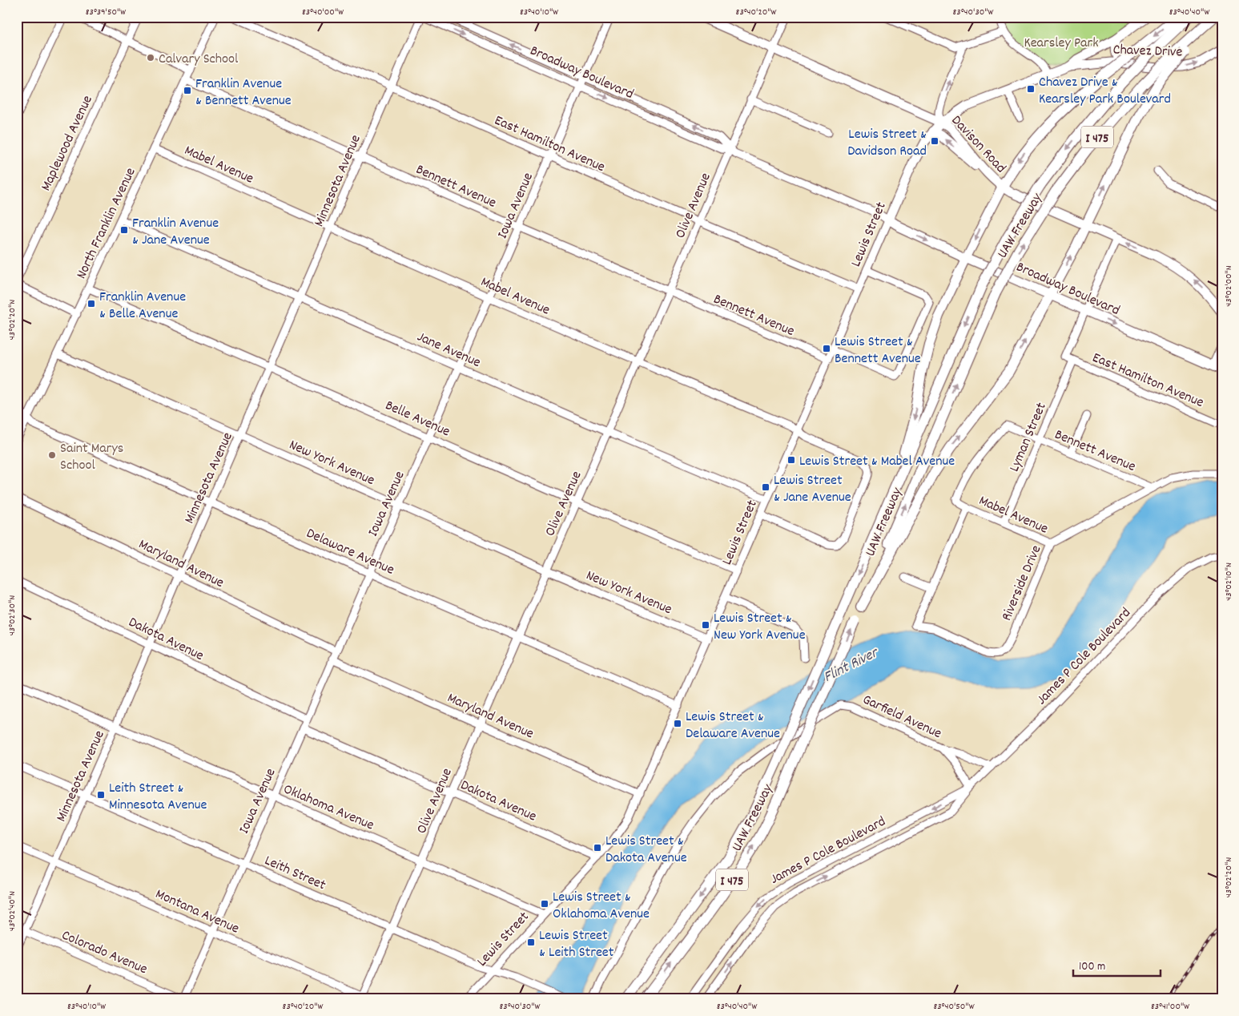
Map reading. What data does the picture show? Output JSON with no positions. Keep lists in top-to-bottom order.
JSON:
{
  "streets": {
    "highway": ["I 475", "UAW Freeway"],
    "main road": [
      "Chavez Drive",
      "Broadway Boulevard",
      "Davison Road",
      "Lewis Street"
    ],
    "street": [
      "Maplewood Avenue",
      "East Hamilton Avenue",
      "Mabel Avenue",
      "Minnesota Avenue",
      "Bennett Avenue",
      "Iowa Avenue",
      "Olive Avenue",
      "North Franklin Avenue",
      "Jane Avenue",
      "Belle Avenue",
      "Lyman Street",
      "New York Avenue",
      "Delaware Avenue",
      "Maryland Avenue",
      "Riverside Drive",
      "Dakota Avenue",
      "James P Cole Boulevard",
      "Garfield Avenue",
      "Oklahoma Avenue",
      "Leith Street",
      "Montana Avenue",
      "Colorado Avenue"
    ]
  },
  "crossings": [
    ["Chavez Drive", "Lewis Street"],
    ["Broadway Boulevard", "East Hamilton Avenue"],
    ["Broadway Boulevard", "Minnesota Avenue"],
    ["Broadway Boulevard", "Iowa Avenue"],
    ["Broadway Boulevard", "Olive Avenue"],
    ["Broadway Boulevard", "Lewis Street"],
    ["East Hamilton Avenue", "Minnesota Avenue"],
    ["East Hamilton Avenue", "Iowa Avenue"],
    ["East Hamilton Avenue", "Olive Avenue"],
    ["East Hamilton Avenue", "Lewis Street"],
    ["East Hamilton Avenue", "Lyman Street"],
    ["Davison Road", "Olive Avenue"],
    ["Davison Road", "Lewis Street"],
    ["Mabel Avenue", "Minnesota Avenue"],
    ["Mabel Avenue", "Bennett Avenue"],
    ["Mabel Avenue", "Iowa Avenue"],
    ["Mabel Avenue", "Olive Avenue"],
    ["Mabel Avenue", "North Franklin Avenue"],
    ["Mabel Avenue", "Lewis Street"],
    ["Mabel Avenue", "Lyman Street"],
    ["Mabel Avenue", "Riverside Drive"],
    ["Minnesota Avenue", "Bennett Avenue"],
    ["Minnesota Avenue", "Jane Avenue"],
    ["Minnesota Avenue", "Belle Avenue"],
    ["Minnesota Avenue", "New York Avenue"],
    ["Minnesota Avenue", "Delaware Avenue"],
    ["Minnesota Avenue", "Maryland Avenue"],
    ["Minnesota Avenue", "Dakota Avenue"],
    ["Minnesota Avenue", "Oklahoma Avenue"],
    ["Minnesota Avenue", "Leith Street"],
    ["Minnesota Avenue", "Montana Avenue"],
    ["Minnesota Avenue", "Colorado Avenue"],
    ["Bennett Avenue", "Iowa Avenue"],
    ["Bennett Avenue", "Olive Avenue"],
    ["Bennett Avenue", "North Franklin Avenue"],
    ["Bennett Avenue", "Lewis Street"],
    ["Bennett Avenue", "Lyman Street"],
    ["Bennett Avenue", "Riverside Drive"],
    ["Iowa Avenue", "Jane Avenue"],
    ["Iowa Avenue", "Belle Avenue"],
    ["Iowa Avenue", "New York Avenue"],
    ["Iowa Avenue", "Delaware Avenue"],
    ["Iowa Avenue", "Maryland Avenue"],
    ["Iowa Avenue", "Dakota Avenue"],
    ["Iowa Avenue", "Oklahoma Avenue"],
    ["Iowa Avenue", "Leith Street"],
    ["Iowa Avenue", "Montana Avenue"],
    ["Iowa Avenue", "Colorado Avenue"],
    ["Olive Avenue", "Jane Avenue"],
    ["Olive Avenue", "Belle Avenue"],
    ["Olive Avenue", "New York Avenue"],
    ["Olive Avenue", "Delaware Avenue"],
    ["Olive Avenue", "Maryland Avenue"],
    ["Olive Avenue", "Dakota Avenue"],
    ["Olive Avenue", "Oklahoma Avenue"],
    ["Olive Avenue", "Leith Street"],
    ["Olive Avenue", "Montana Avenue"],
    ["North Franklin Avenue", "Jane Avenue"],
    ["North Franklin Avenue", "Belle Avenue"],
    ["North Franklin Avenue", "New York Avenue"],
    ["North Franklin Avenue", "Delaware Avenue"],
    ["Lewis Street", "Jane Avenue"],
    ["Lewis Street", "Belle Avenue"],
    ["Lewis Street", "New York Avenue"],
    ["Lewis Street", "Delaware Avenue"],
    ["Lewis Street", "Maryland Avenue"],
    ["Lewis Street", "Dakota Avenue"],
    ["Lewis Street", "Oklahoma Avenue"],
    ["Lewis Street", "Leith Street"],
    ["James P Cole Boulevard", "Garfield Avenue"]
  ],
  "one_way": ["Chavez Drive"],
  "water": ["Flint River"],
  "parks": ["Kearsley Park"],
  "places": {
    "other": ["Calvary School", "Saint Marys School"],
    "transit": [
      "Chavez Drive & Kearsley Park Boulevard",
      "Franklin Avenue & Bennett Avenue",
      "Lewis Street & Davidson Road",
      "Franklin Avenue & Jane Avenue",
      "Franklin Avenue & Belle Avenue",
      "Lewis Street & Bennett Avenue",
      "Lewis Street & Mabel Avenue",
      "Lewis Street & Jane Avenue",
      "Lewis Street & New York Avenue",
      "Lewis Street & Delaware Avenue",
      "Leith Street & Minnesota Avenue",
      "Lewis Street & Dakota Avenue",
      "Lewis Street & Oklahoma Avenue",
      "Lewis Street & Leith Street"
    ]
  },
  "scale_bar": "100 m",
  "coordinates": [
    "83°39'50\"W",
    "83°40'00\"W",
    "83°40'10\"W",
    "83°40'20\"W",
    "83°40'30\"W",
    "83°40'40\"W",
    "43°02'00\"N",
    "43°02'20\"N",
    "43°02'10\"N",
    "43°02'30\"N",
    "43°02'40\"N",
    "83°40'50\"W",
    "83°41'00\"W"
  ]
}
